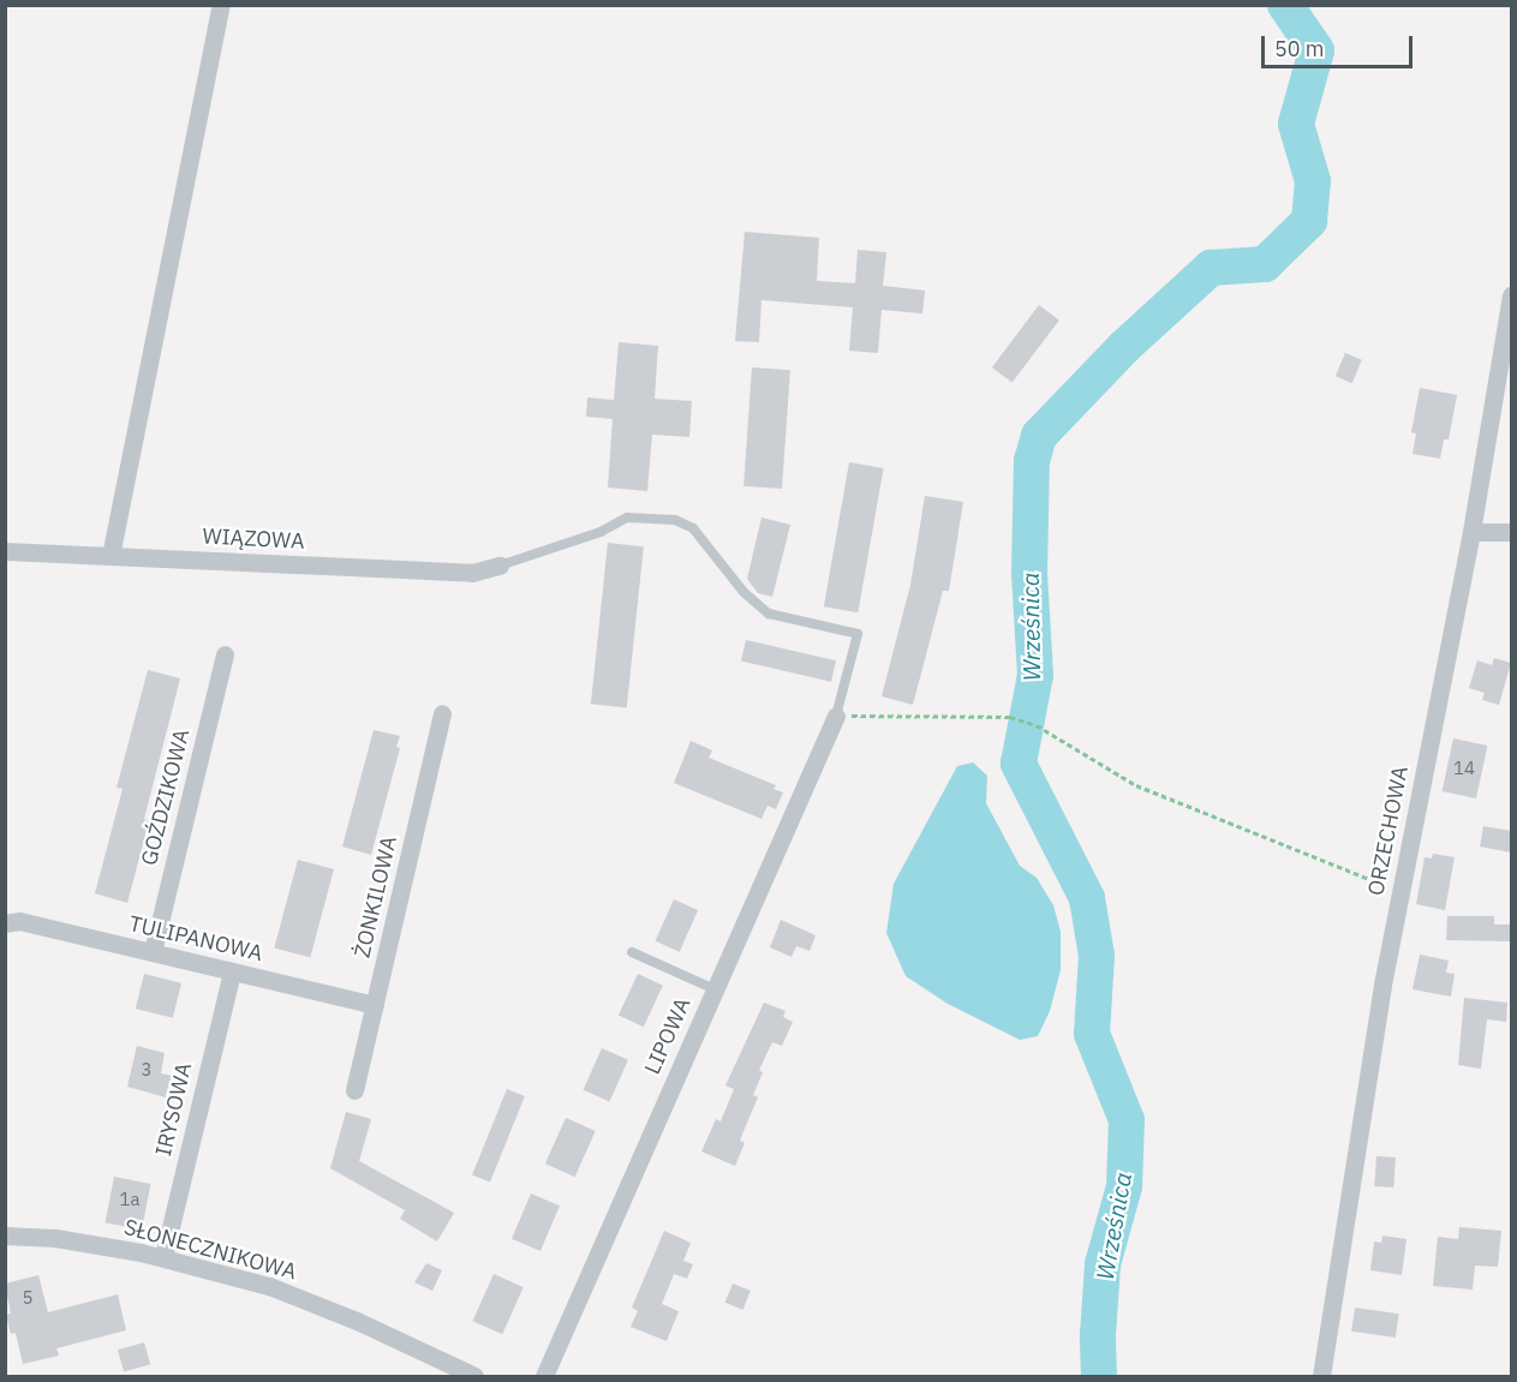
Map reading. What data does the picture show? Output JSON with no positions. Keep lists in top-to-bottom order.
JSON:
{
  "streets": {
    "street": [
      "WIĄZOWA",
      "GOŹDZIKOWA",
      "ORZECHOWA",
      "ŻONKILOWA",
      "TULIPANOWA",
      "LIPOWA",
      "IRYSOWA",
      "SŁONECZNIKOWA"
    ]
  },
  "crossings": [
    ["GOŹDZIKOWA", "TULIPANOWA"],
    ["ŻONKILOWA", "TULIPANOWA"],
    ["TULIPANOWA", "IRYSOWA"],
    ["IRYSOWA", "SŁONECZNIKOWA"]
  ],
  "water": ["Wrześnica"],
  "house_numbers": [
    "14",
    "3",
    "1a",
    "5"
  ],
  "scale_bar": "50 m"
}
